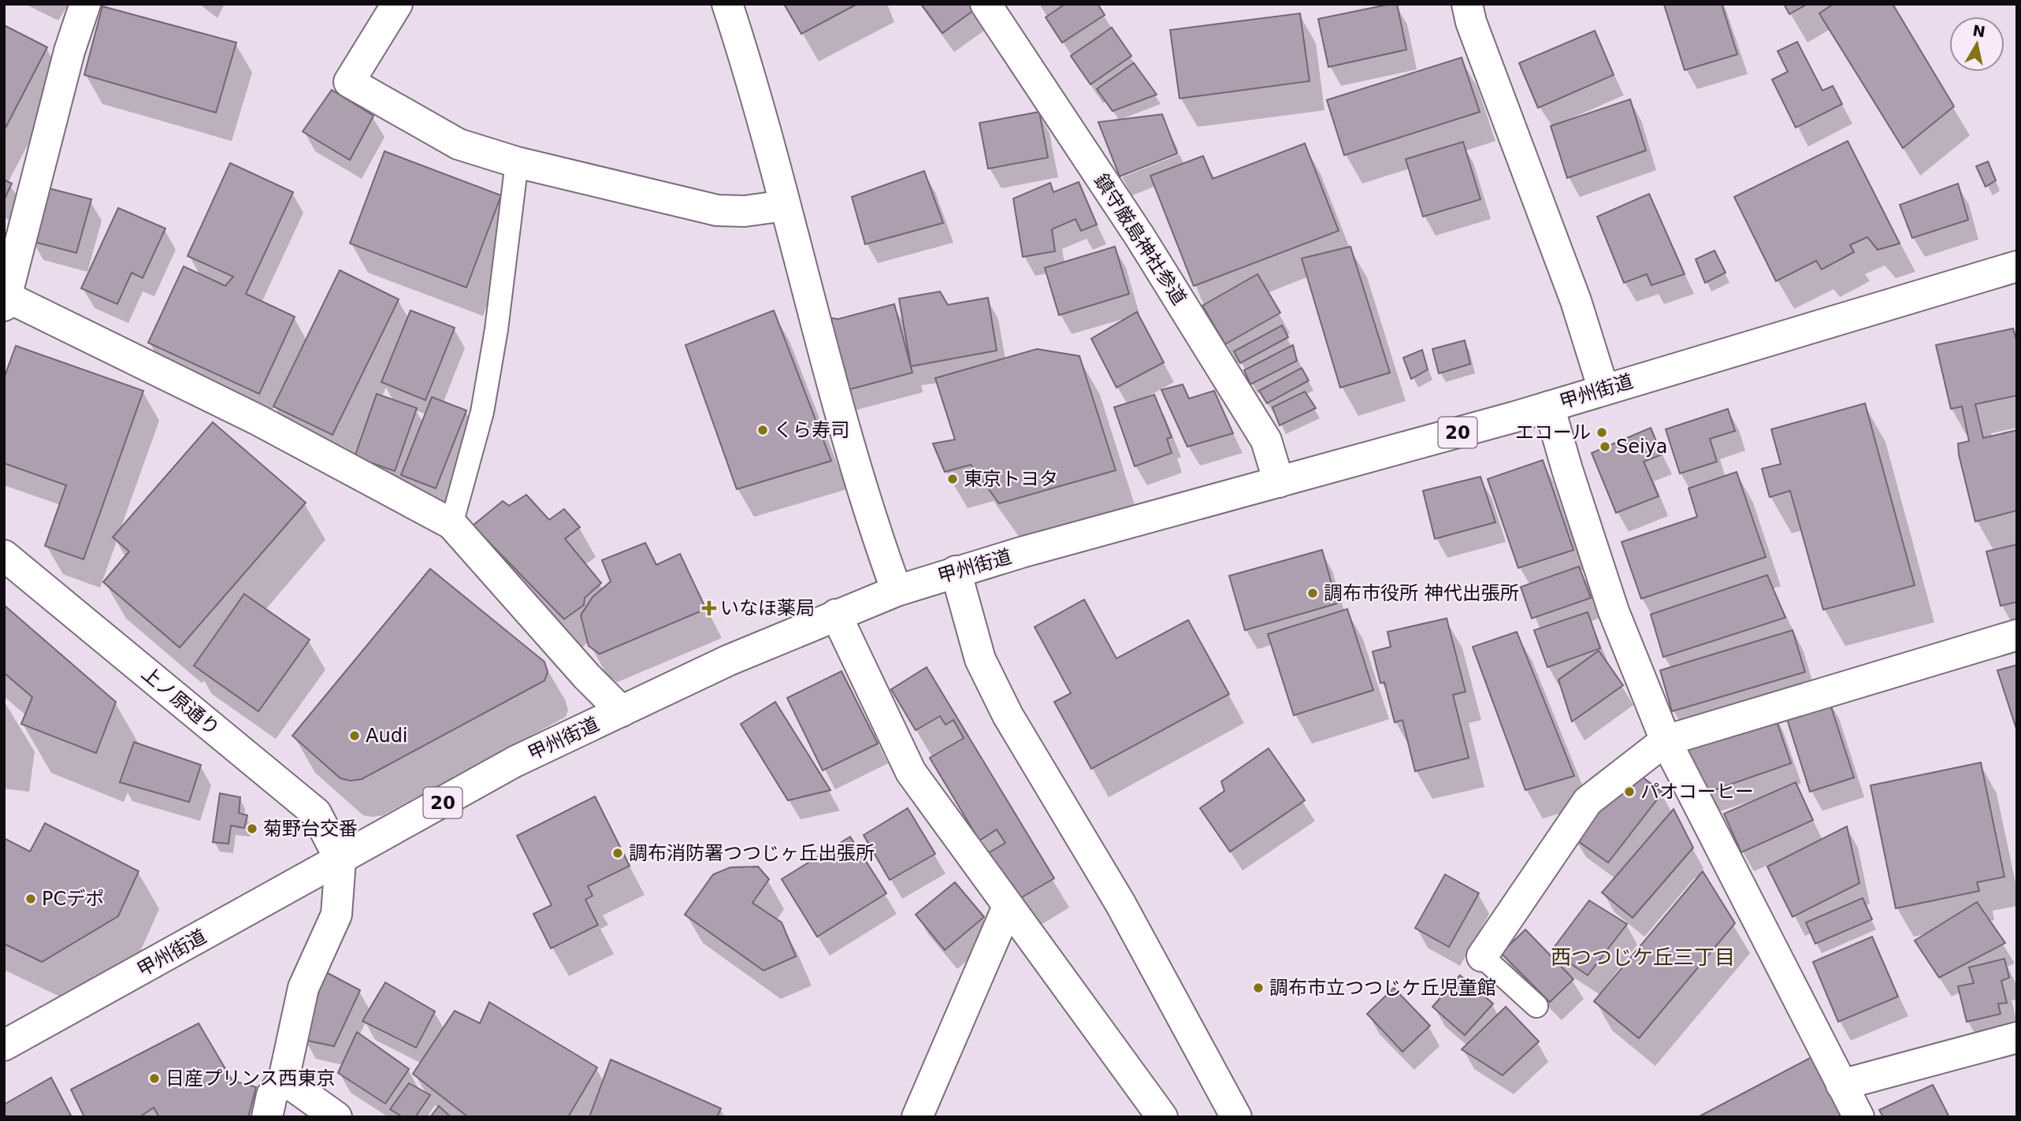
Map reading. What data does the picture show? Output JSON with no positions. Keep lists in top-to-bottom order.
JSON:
{
  "streets": {
    "main road": [
      "鎮守厳島神社参道",
      "甲州街道",
      "20",
      "上ノ原通り"
    ]
  },
  "crossings": [
    ["鎮守厳島神社参道", "甲州街道"],
    ["甲州街道", "上ノ原通り"]
  ],
  "districts": ["西つつじケ丘三丁目"],
  "places": {
    "other": [
      "くら寿司",
      "エコール",
      "Seiya",
      "東京トヨタ",
      "調布市役所 神代出張所",
      "Audi",
      "パオコーヒー",
      "菊野台交番",
      "調布消防署つつじヶ丘出張所",
      "PCデポ",
      "調布市立つつじケ丘児童館",
      "日産プリンス西東京"
    ],
    "health": ["いなほ薬局"]
  },
  "north": "top"
}
